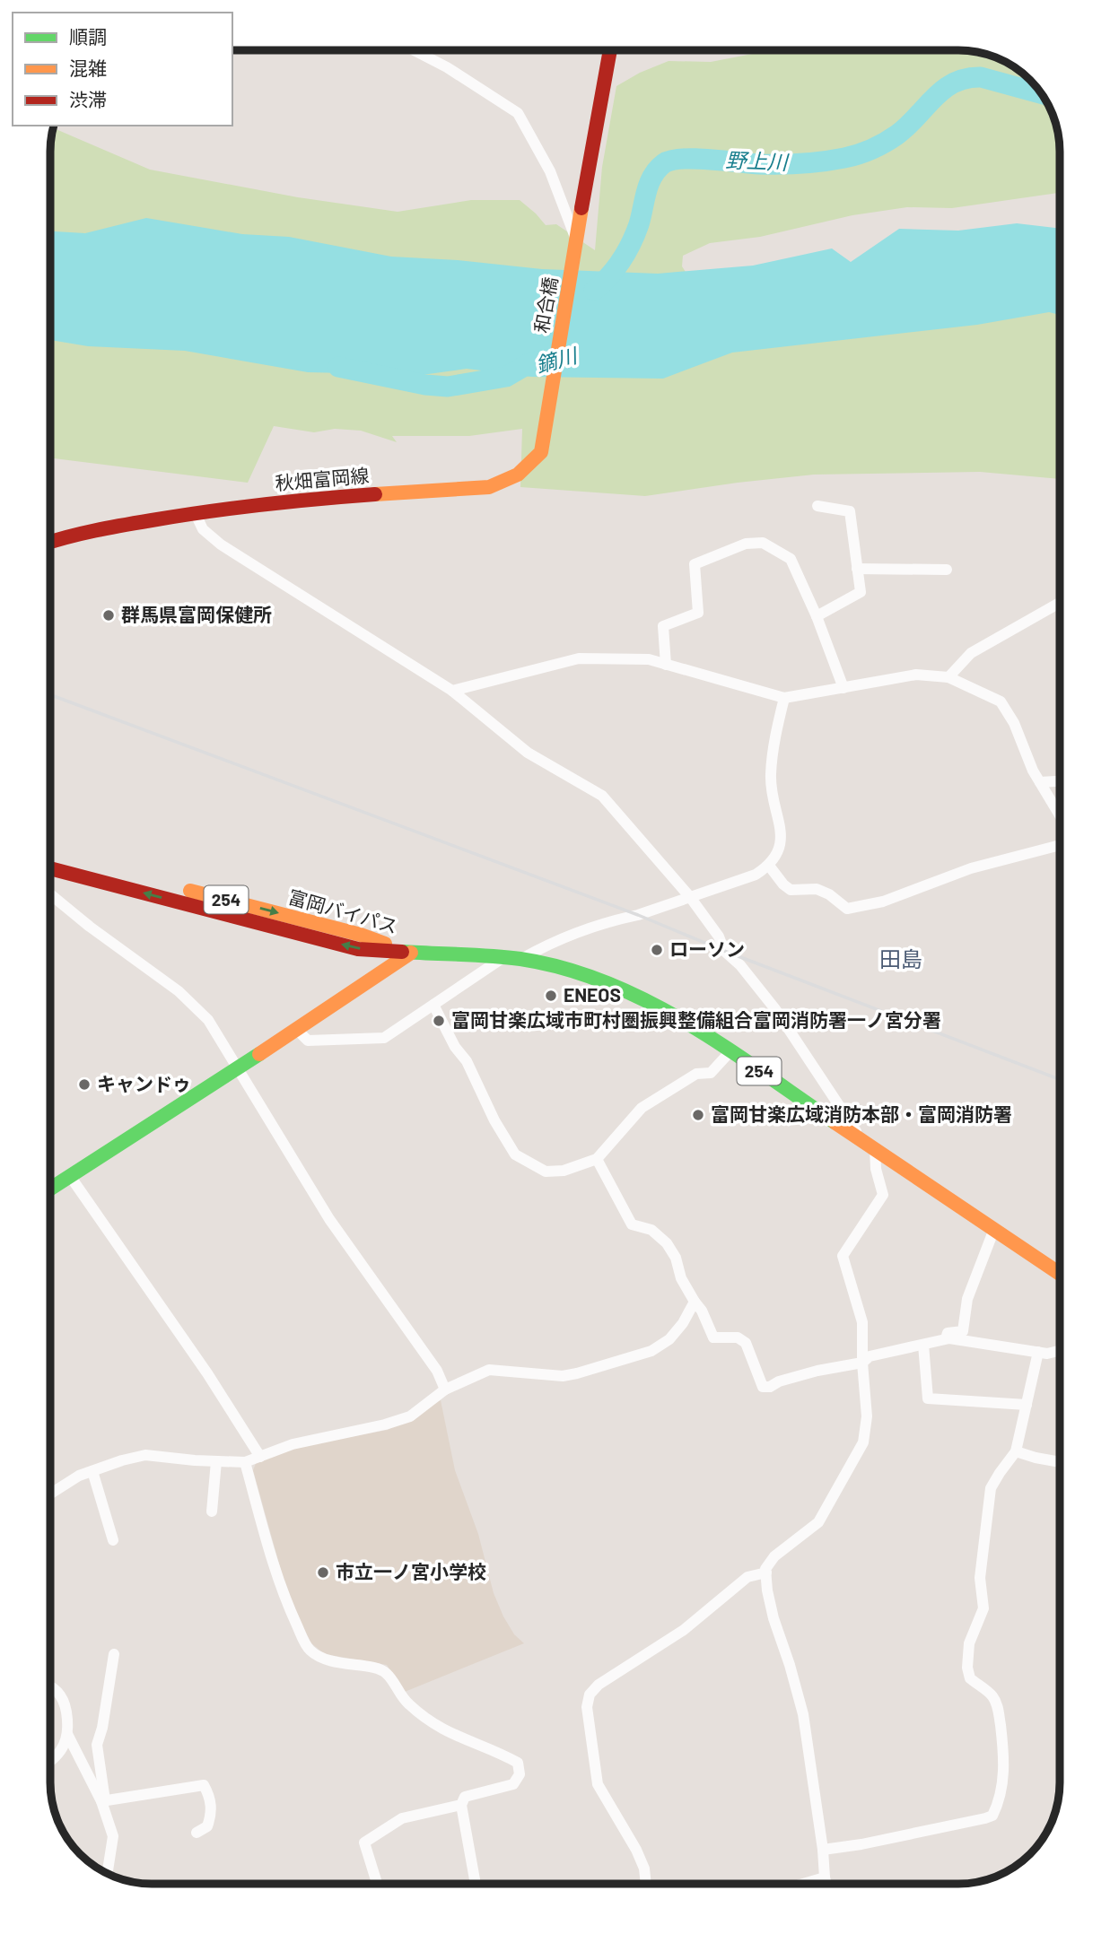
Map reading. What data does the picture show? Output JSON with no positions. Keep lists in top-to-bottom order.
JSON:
{
  "streets": {
    "main road": [
      "和合橋",
      "秋畑富岡線",
      "254",
      "富岡バイパス"
    ]
  },
  "crossings": [
    ["和合橋", "秋畑富岡線"],
    ["254", "富岡バイパス"]
  ],
  "districts": ["田島"],
  "water": ["野上川", "鏑川"],
  "places": [
    "群馬県富岡保健所",
    "ローソン",
    "ENEOS",
    "富岡甘楽広域市町村圏振興整備組合富岡消防署一ノ宮分署",
    "キャンドゥ",
    "富岡甘楽広域消防本部・富岡消防署",
    "市立一ノ宮小学校"
  ],
  "legend": ["順調", "混雑", "渋滞"]
}
